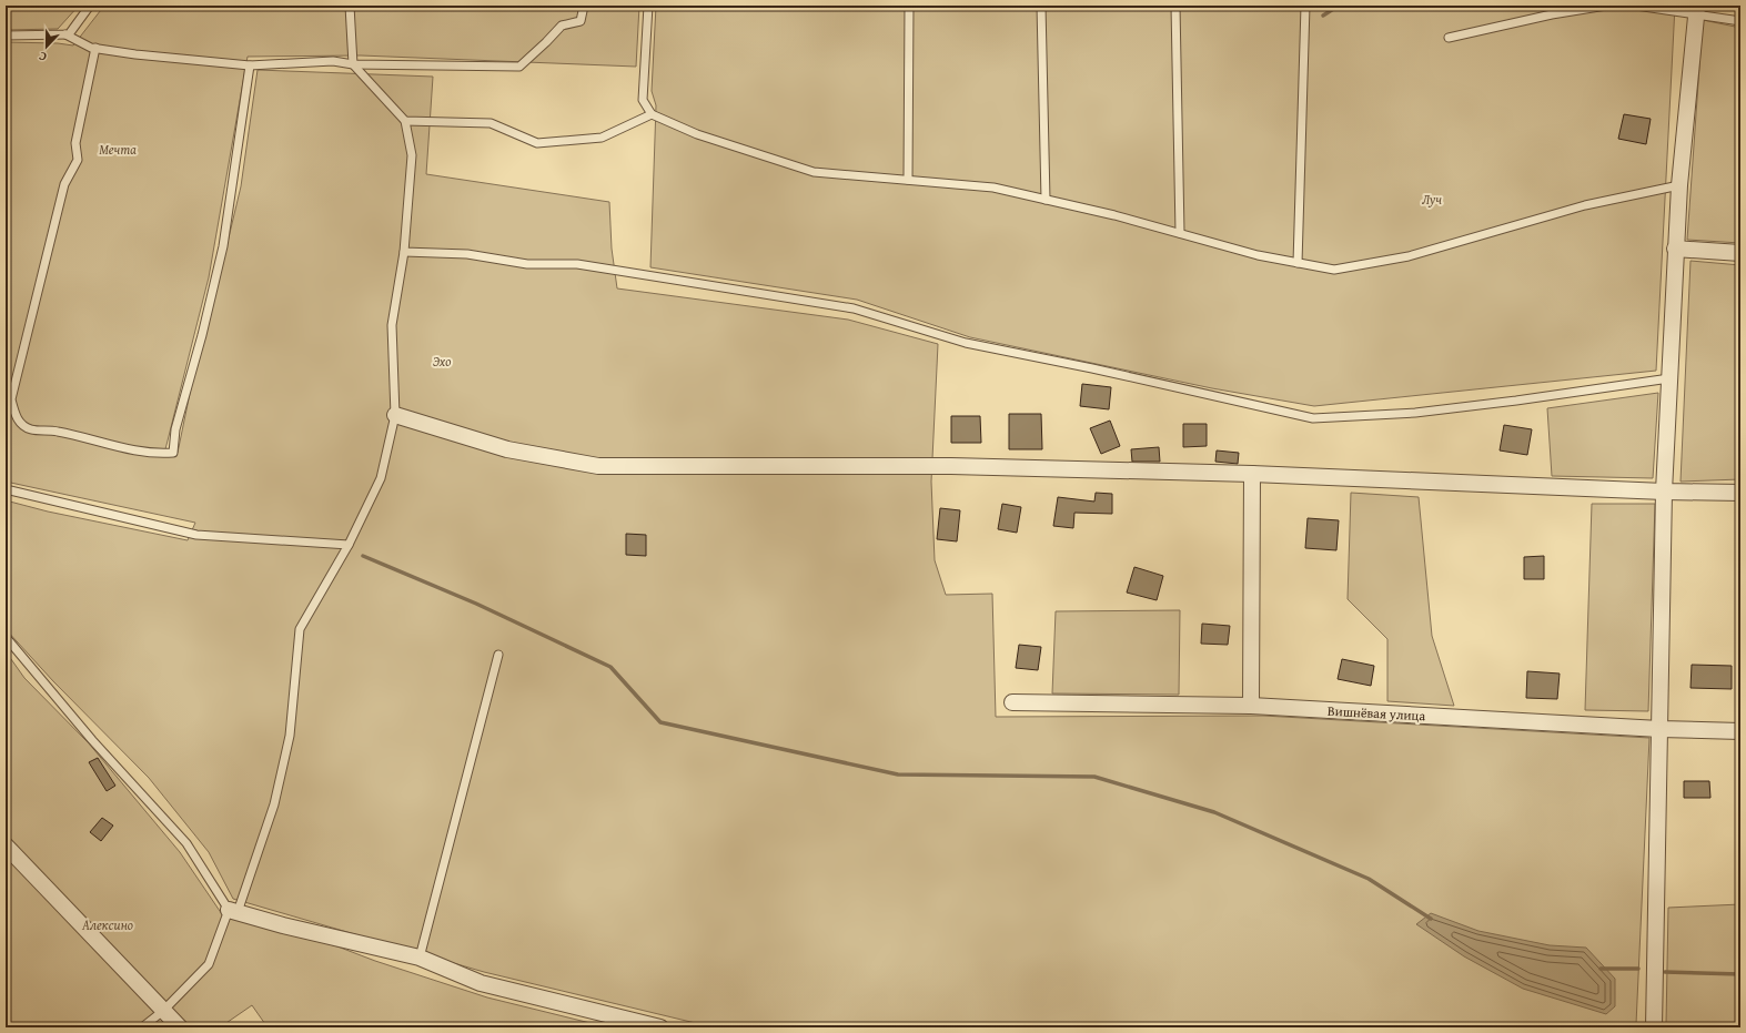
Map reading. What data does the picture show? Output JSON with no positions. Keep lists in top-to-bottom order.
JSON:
{
  "streets": {
    "street": ["Вишнёвая улица"]
  },
  "parks": [
    "Мечта",
    "Луч",
    "Эхо",
    "Алексино"
  ],
  "north": "bottom"
}
